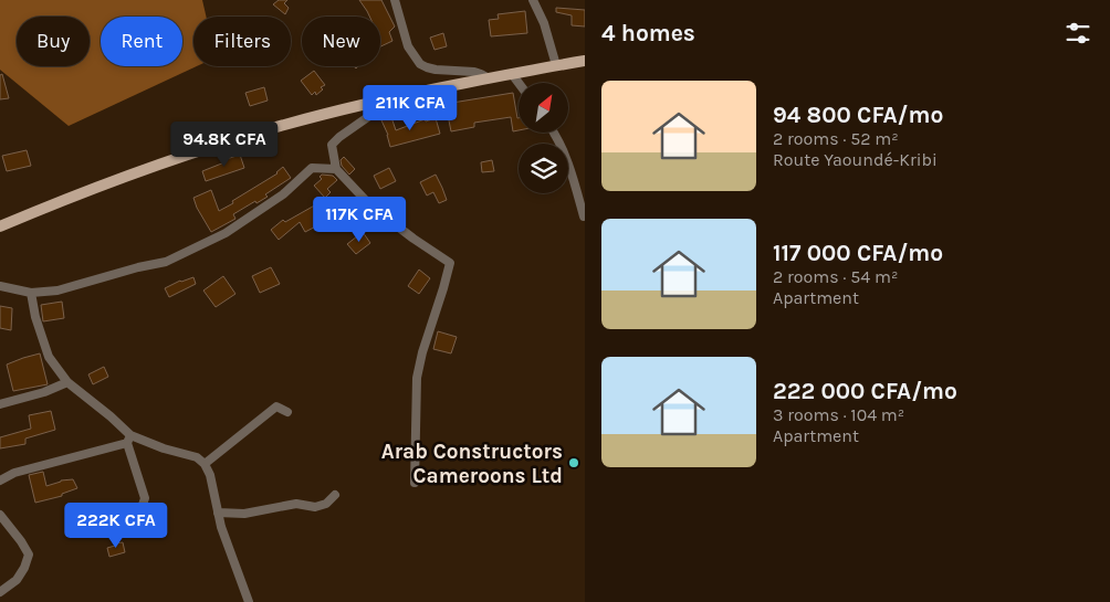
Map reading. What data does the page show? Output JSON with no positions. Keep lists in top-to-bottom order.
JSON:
{
  "places": ["Arab Constructors Cameroons Ltd"],
  "north": "top right",
  "page": {
    "heading": "4 homes",
    "chip": [
      "Buy",
      "Rent",
      "Filters",
      "New"
    ],
    "list": [
      {
        "name": "94 800 CFA/mo",
        "note": "2 rooms · 52 m² · Route Yaoundé-Kribi"
      },
      {
        "name": "117 000 CFA/mo",
        "note": "2 rooms · 54 m² · Apartment"
      },
      {
        "name": "222 000 CFA/mo",
        "note": "3 rooms · 104 m² · Apartment"
      }
    ],
    "price": [
      "211K CFA",
      "94.8K CFA",
      "117K CFA",
      "222K CFA"
    ]
  }
}
